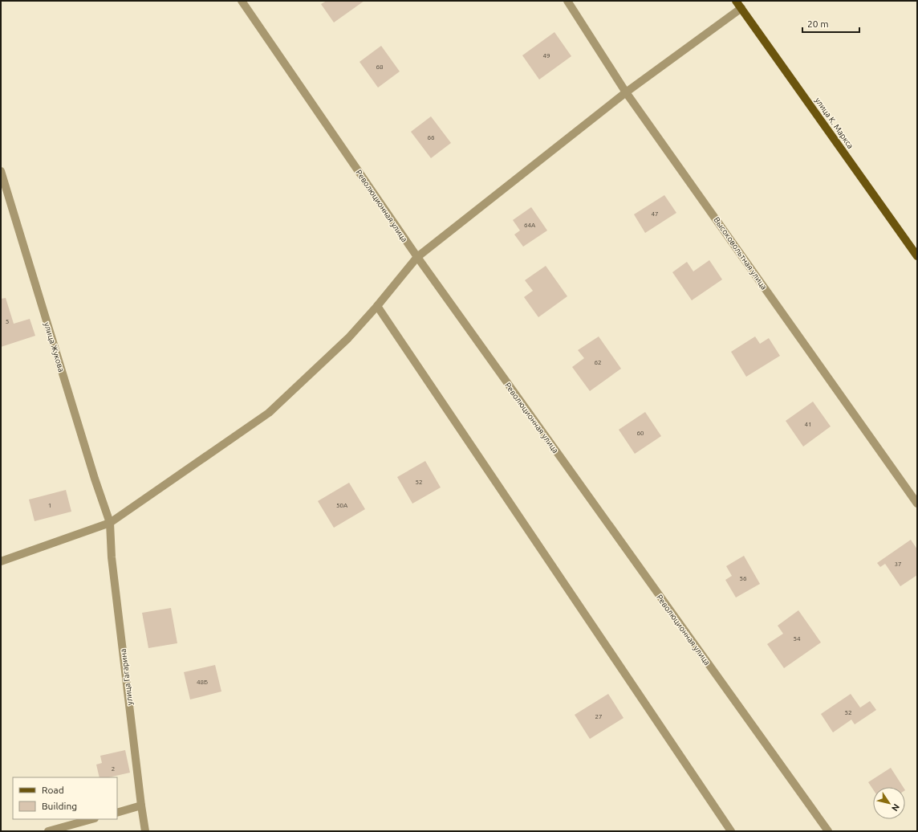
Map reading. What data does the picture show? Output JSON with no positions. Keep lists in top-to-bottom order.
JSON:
{
  "streets": {
    "main road": ["улица К. Маркса"],
    "street": [
      "Революционная улица",
      "Высоковольтная улица",
      "улица Жукова",
      "улица Гагарина"
    ]
  },
  "crossings": [
    ["улица Жукова", "улица Гагарина"]
  ],
  "house_numbers": [
    "49",
    "68",
    "66",
    "47",
    "64А",
    "5",
    "62",
    "41",
    "60",
    "52",
    "1",
    "50А",
    "37",
    "56",
    "54",
    "48Б",
    "52",
    "27",
    "2"
  ],
  "legend": ["Road", "Building"],
  "scale_bar": "20 m",
  "north": "bottom right"
}
